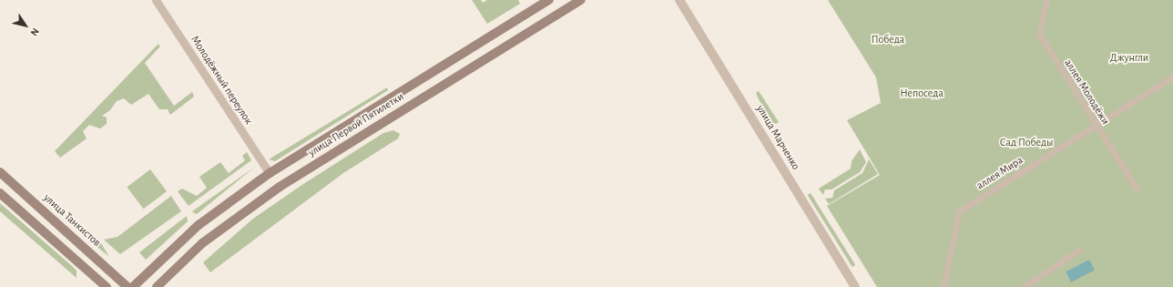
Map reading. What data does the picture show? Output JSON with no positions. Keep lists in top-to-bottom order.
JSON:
{
  "streets": {
    "main road": ["улица Первой Пятилетки", "улица Танкистов"],
    "street": [
      "Молодёжный переулок",
      "аллея Молодёжи",
      "улица Марченко",
      "аллея Мира"
    ]
  },
  "crossings": [
    ["Молодёжный переулок", "улица Первой Пятилетки"],
    ["аллея Молодёжи", "аллея Мира"]
  ],
  "parks": [
    "Победа",
    "Джунгли",
    "Непоседа",
    "Сад Победы"
  ],
  "north": "bottom right"
}
